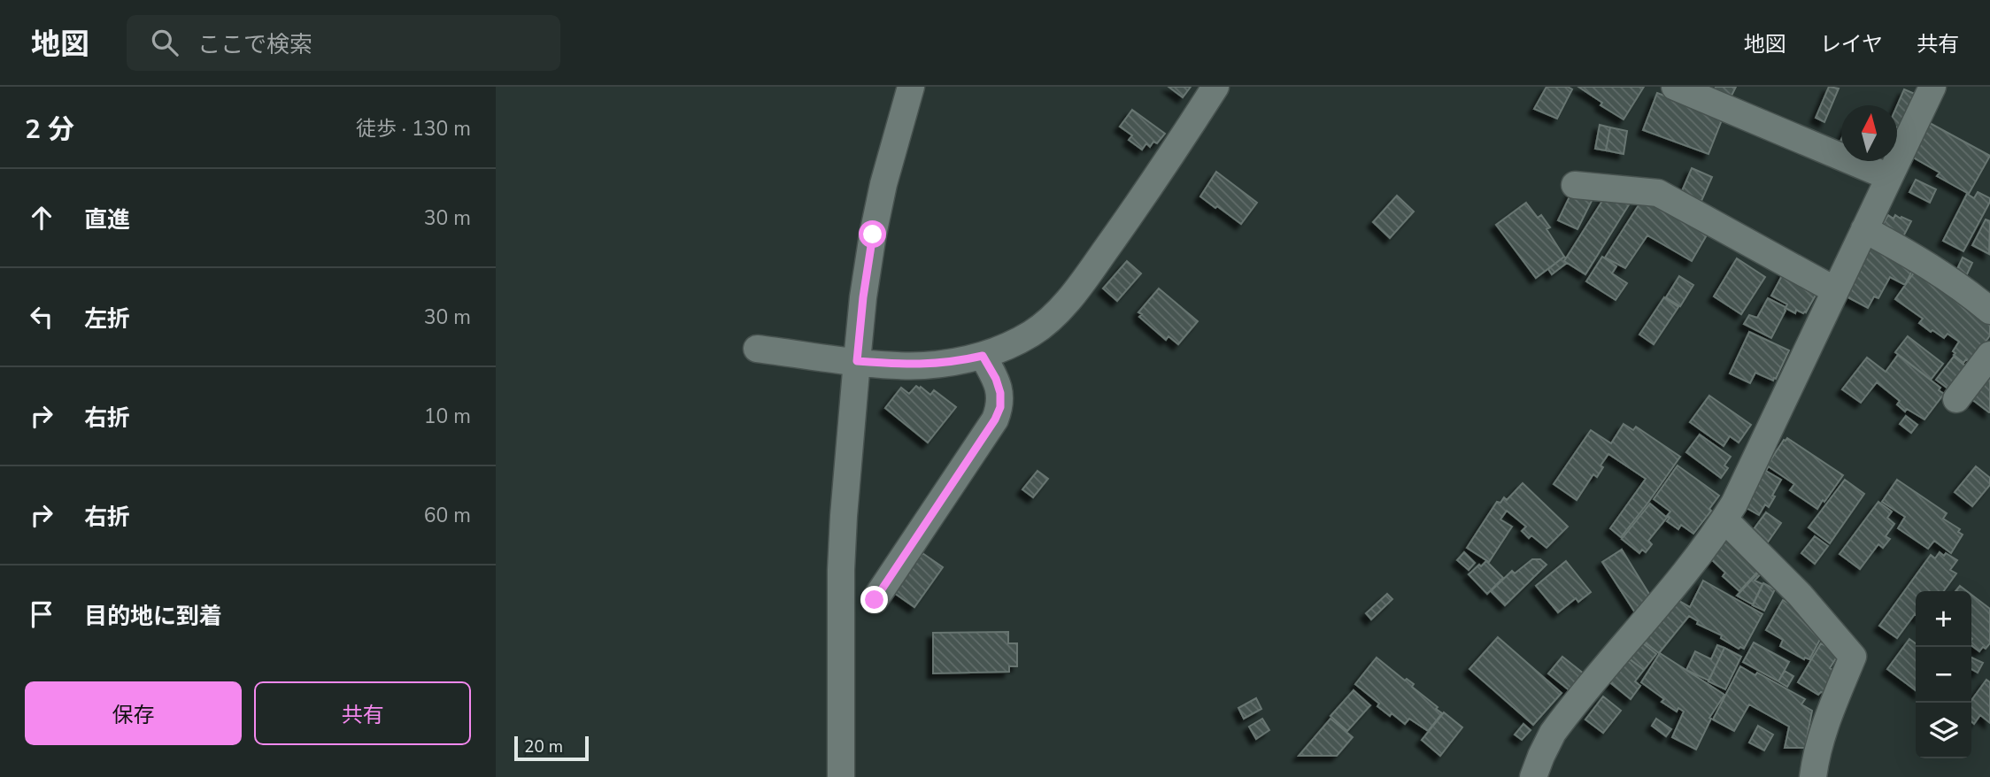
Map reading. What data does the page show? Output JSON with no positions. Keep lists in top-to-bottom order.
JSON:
{
  "scale_bar": "20 m",
  "north": "top",
  "page": {
    "header": "地図",
    "search": "ここで検索",
    "nav": ["地図", "レイヤ", "共有"],
    "heading": ["2 分", "徒歩 · 130 m"],
    "list": [
      ["直進", "30 m"],
      ["左折", "30 m"],
      ["右折", "10 m"],
      ["右折", "60 m"],
      "目的地に到着"
    ],
    "map_buttons": ["+", "−"],
    "buttons": ["保存", "共有"],
    "scale": "20 m"
  }
}
